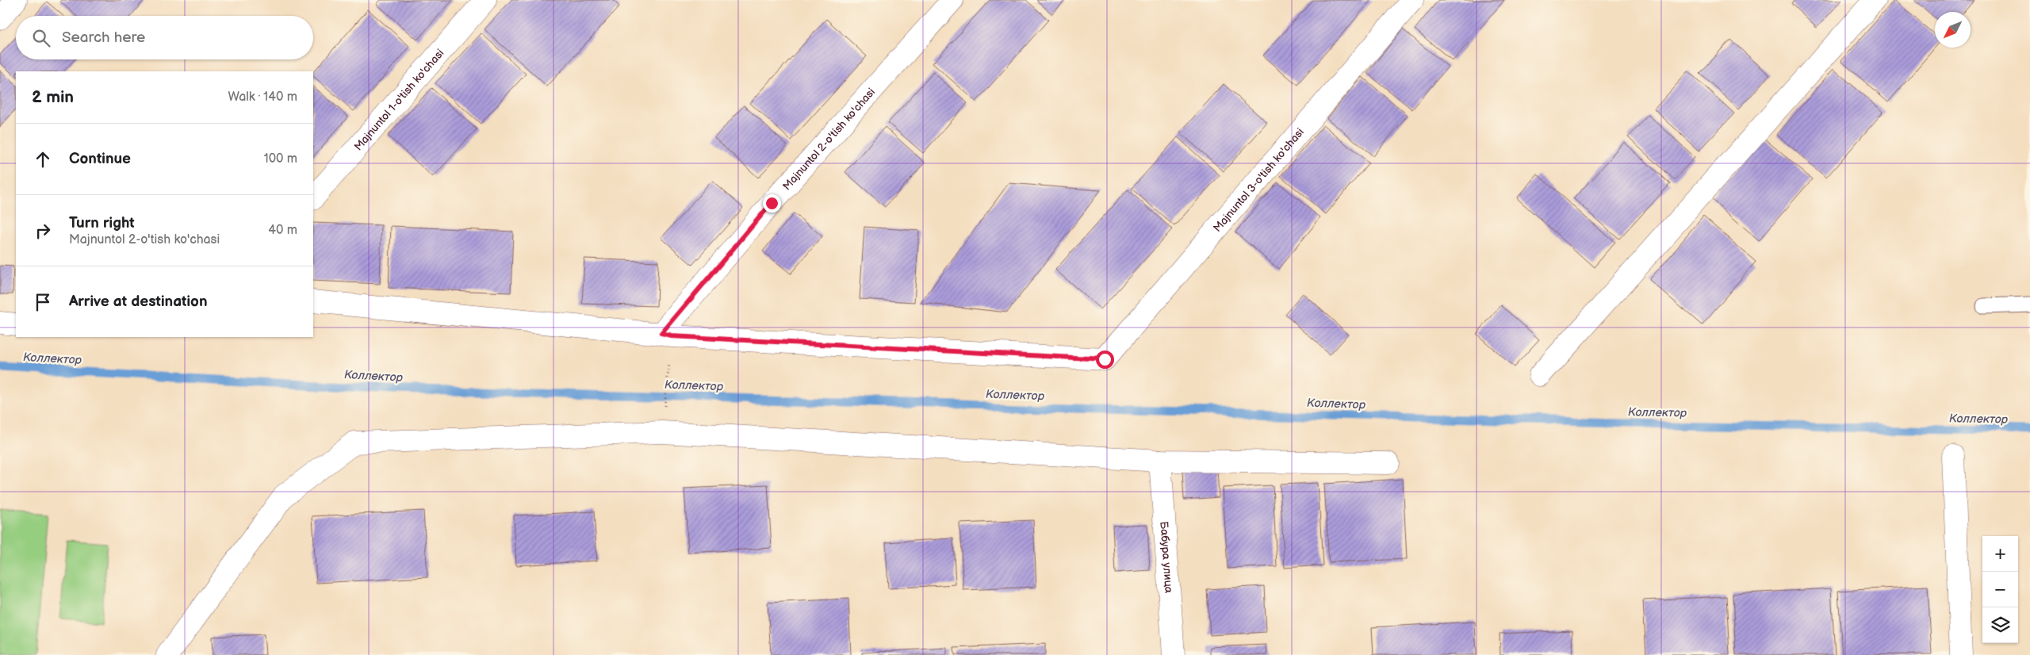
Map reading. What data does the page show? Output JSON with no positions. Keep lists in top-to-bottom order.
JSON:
{
  "streets": {
    "street": [
      "Majnuntol 1-o'tish ko'chasi",
      "Majnuntol 2-o'tish ko'chasi",
      "Majnuntol 3-o'tish ko'chasi",
      "Бабура улица"
    ]
  },
  "crossings": [
    ["Majnuntol 2-o'tish ko'chasi", "Majnuntol 3-o'tish ko'chasi"]
  ],
  "water": ["Коллектор"],
  "north": "bottom left",
  "page": {
    "search": "Search here",
    "heading": ["2 min", "Walk · 140 m"],
    "list": [
      ["Continue", "100 m"],
      ["Turn right", "Majnuntol 2-o'tish ko'chasi", "40 m"],
      "Arrive at destination"
    ],
    "map_buttons": ["+", "−"]
  }
}
